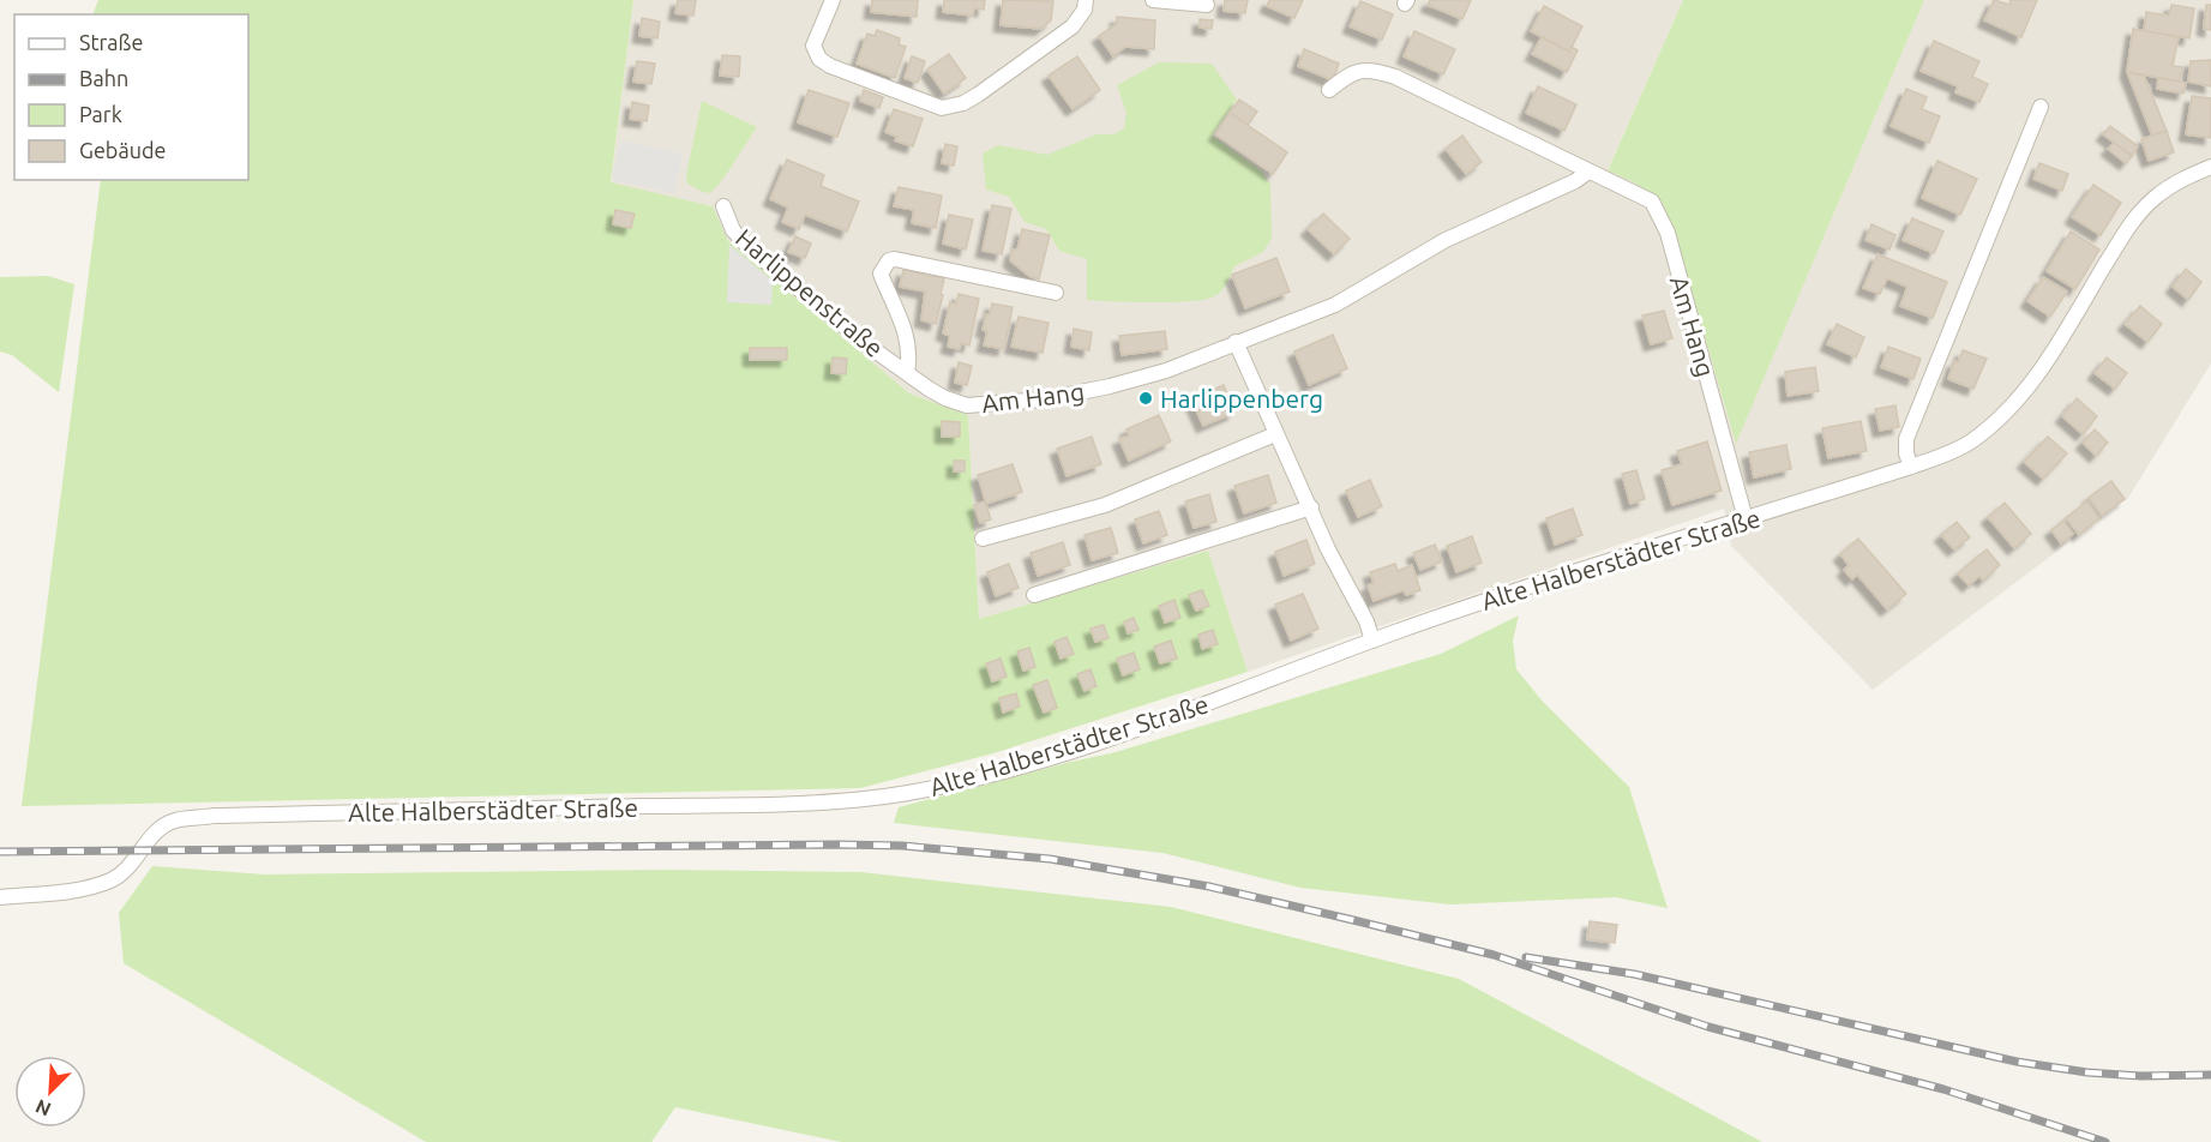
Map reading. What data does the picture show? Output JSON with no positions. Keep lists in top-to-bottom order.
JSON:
{
  "streets": {
    "street": ["Harlippenstraße", "Am Hang", "Alte Halberstädter Straße"]
  },
  "crossings": [
    ["Harlippenstraße", "Am Hang"],
    ["Am Hang", "Alte Halberstädter Straße"]
  ],
  "places": ["Harlippenberg"],
  "legend": [
    "Straße",
    "Bahn",
    "Park",
    "Gebäude"
  ],
  "north": "bottom left"
}
